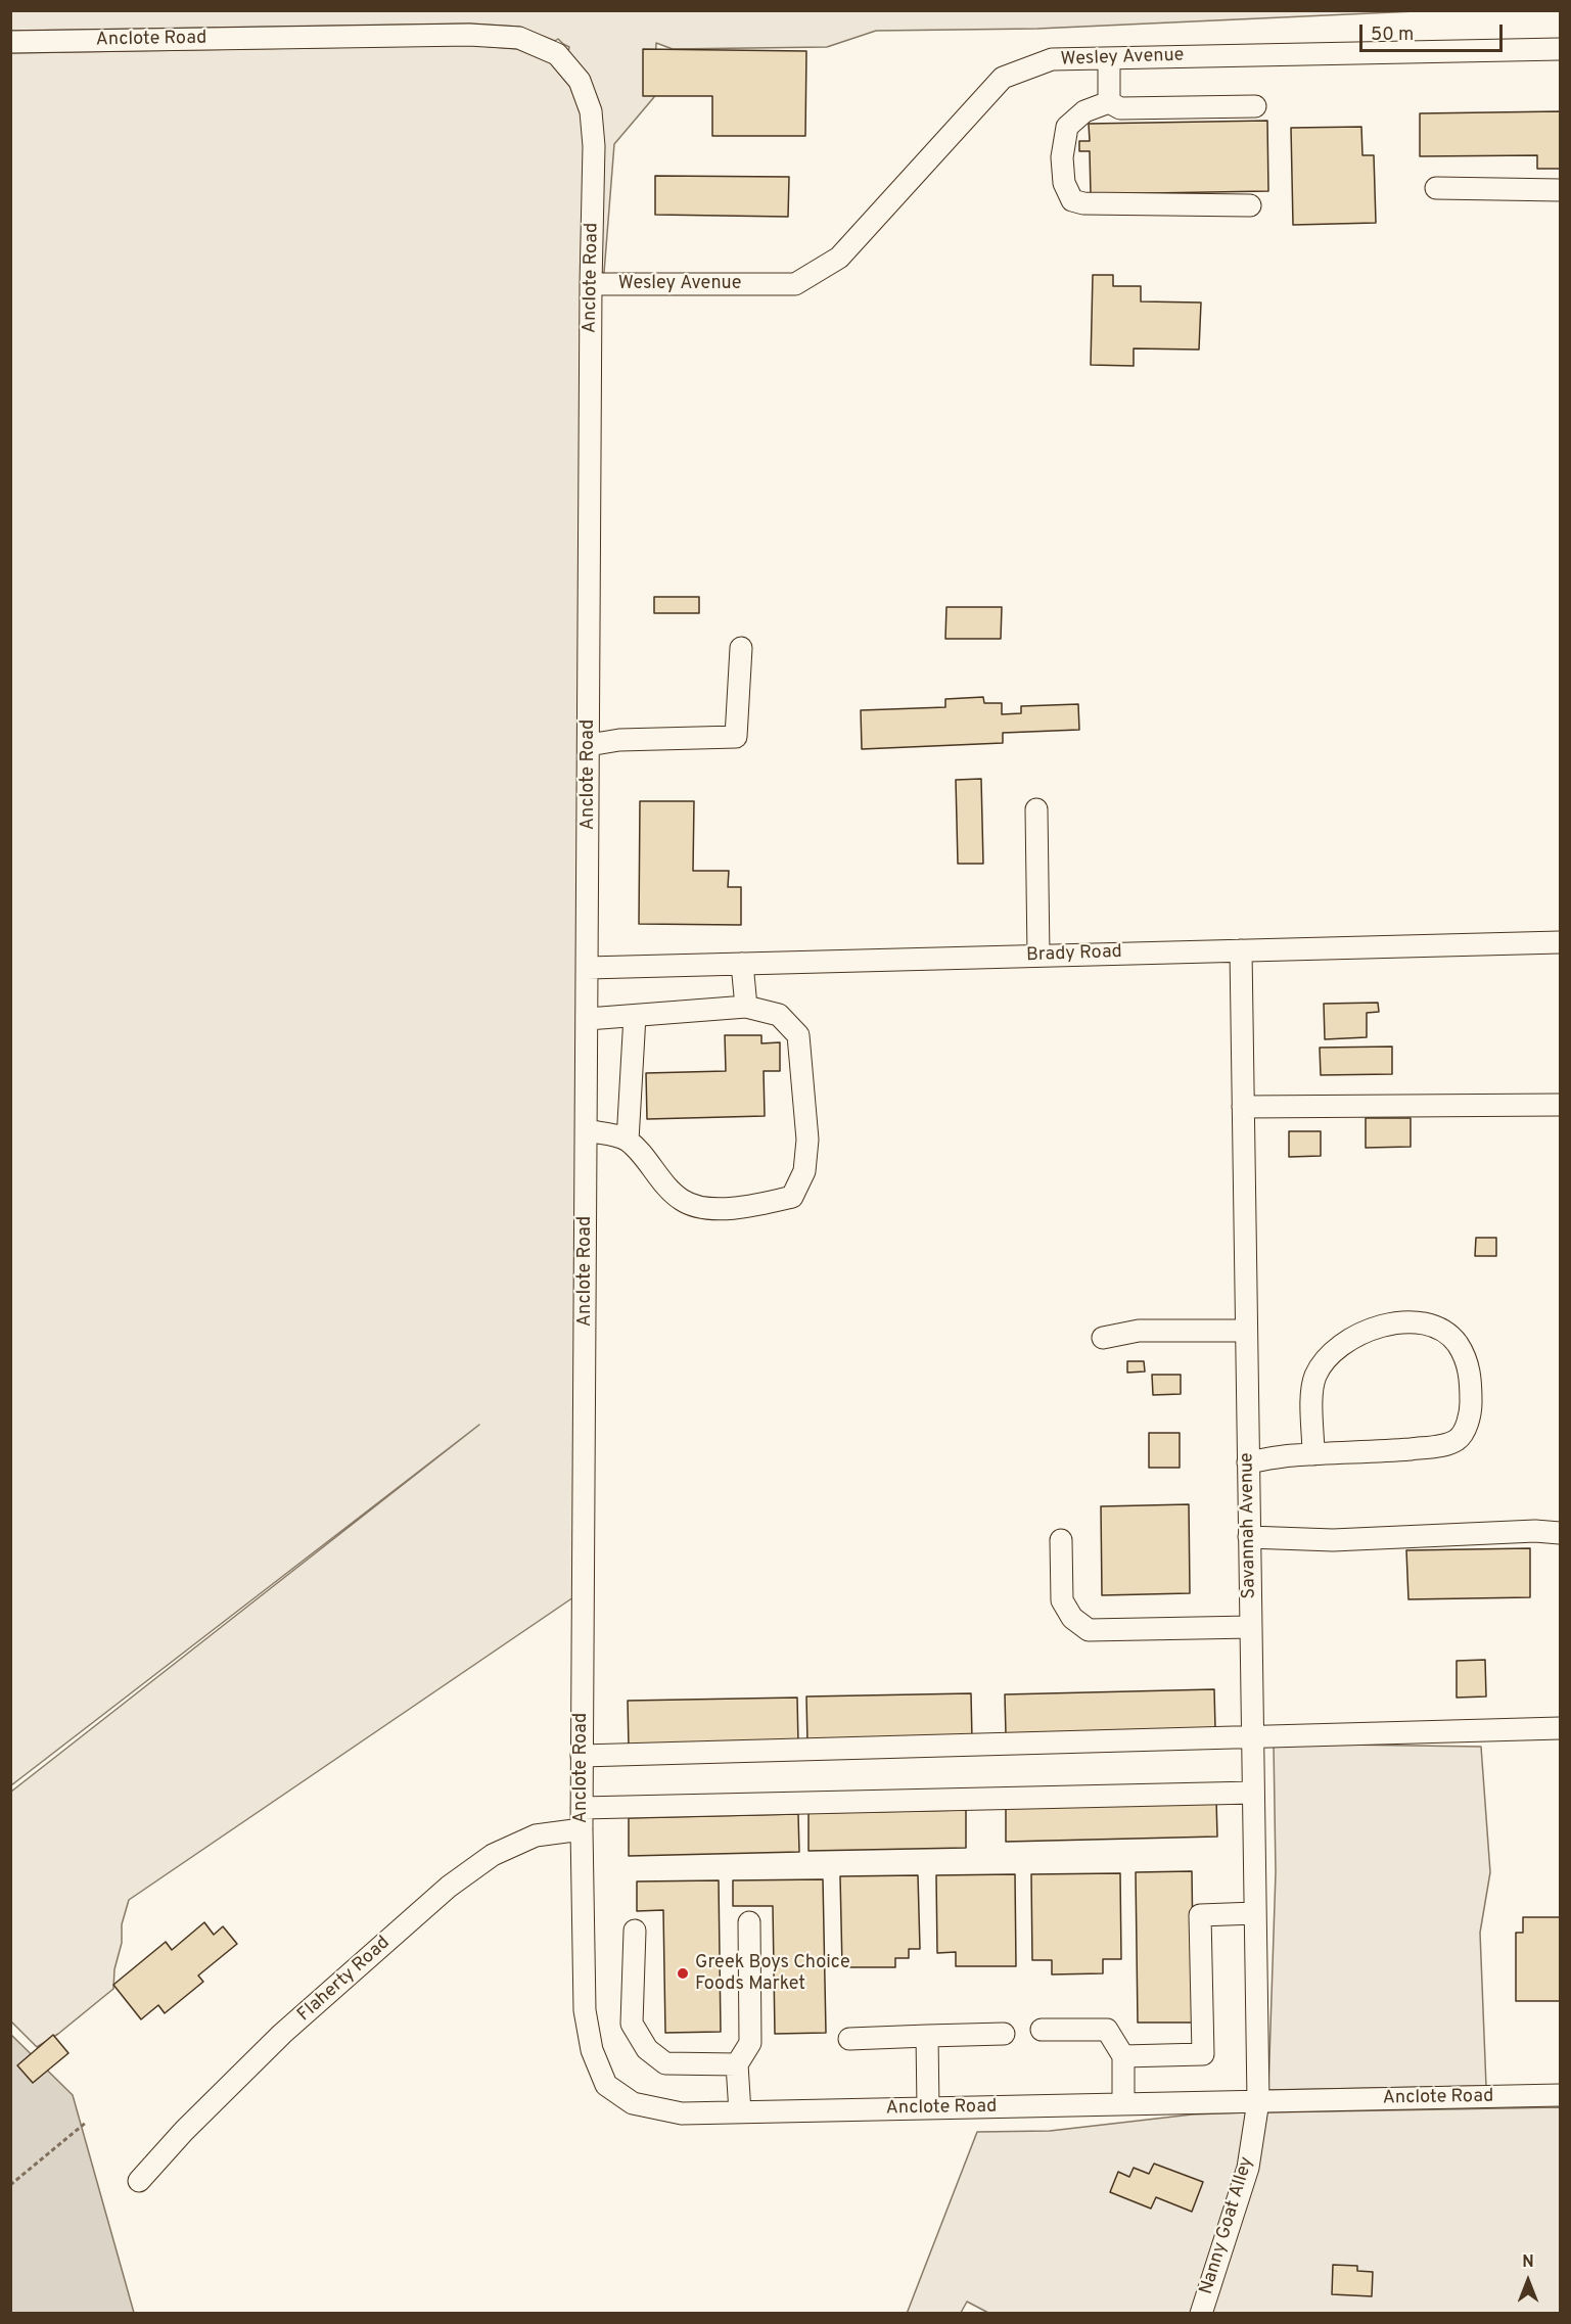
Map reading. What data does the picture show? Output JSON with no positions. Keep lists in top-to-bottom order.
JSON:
{
  "streets": {
    "street": [
      "Anclote Road",
      "Wesley Avenue",
      "Brady Road",
      "Savannah Avenue",
      "Flaherty Road",
      "Nanny Goat Alley"
    ]
  },
  "crossings": [
    ["Anclote Road", "Wesley Avenue"],
    ["Anclote Road", "Brady Road"],
    ["Anclote Road", "Savannah Avenue"],
    ["Anclote Road", "Flaherty Road"],
    ["Anclote Road", "Nanny Goat Alley"],
    ["Brady Road", "Savannah Avenue"],
    ["Savannah Avenue", "Flaherty Road"],
    ["Savannah Avenue", "Nanny Goat Alley"]
  ],
  "places": ["Greek Boys Choice Foods Market"],
  "scale_bar": "50 m",
  "north": "top"
}
